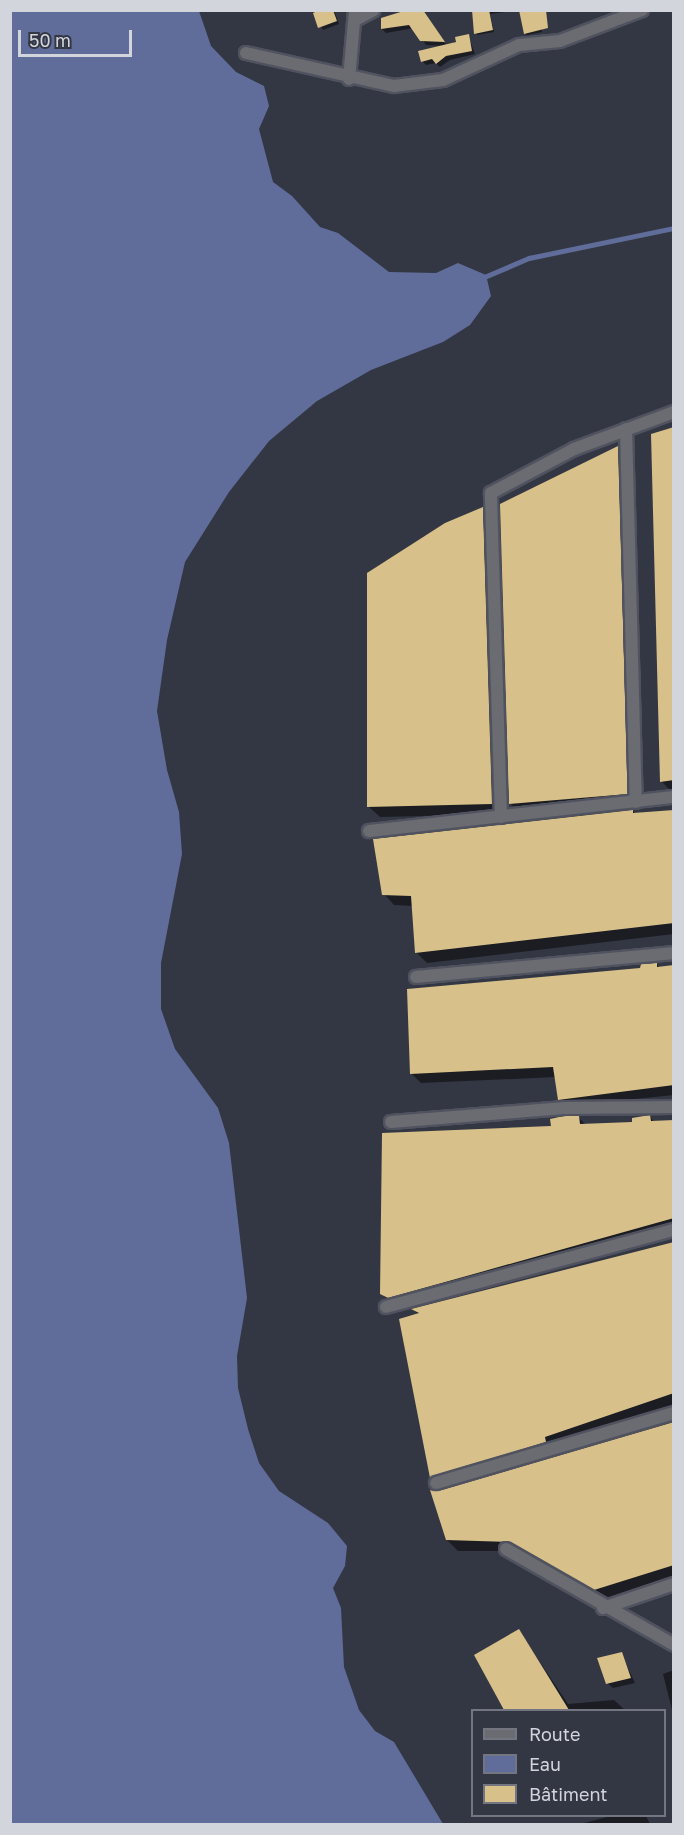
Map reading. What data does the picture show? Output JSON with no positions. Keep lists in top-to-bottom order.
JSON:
{
  "legend": ["Route", "Eau", "Bâtiment"],
  "scale_bar": "50 m"
}
